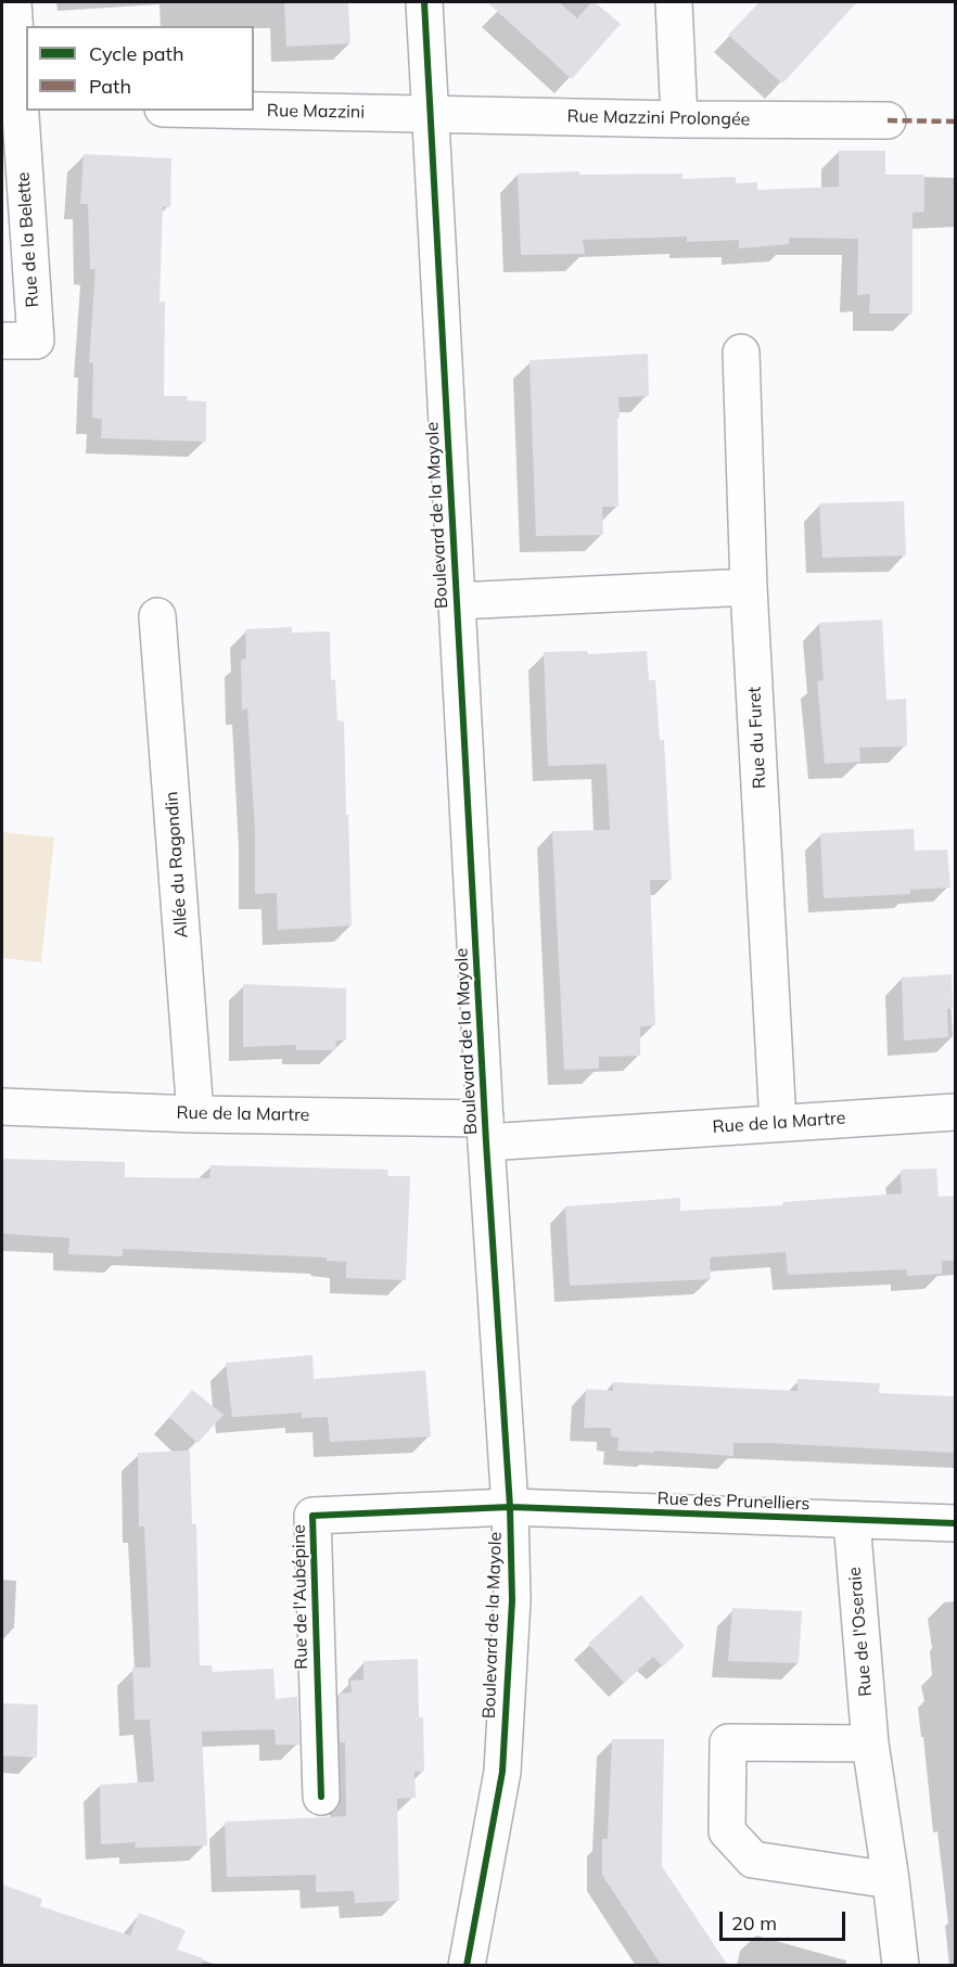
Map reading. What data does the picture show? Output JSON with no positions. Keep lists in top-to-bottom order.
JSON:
{
  "streets": {
    "street": [
      "Rue Mazzini",
      "Rue Mazzini Prolongée",
      "Rue de la Belette",
      "Boulevard de la Mayole",
      "Rue du Furet",
      "Allée du Ragondin",
      "Rue de la Martre",
      "Rue des Prunelliers",
      "Rue de l'Aubépine",
      "Rue de l'Oseraie"
    ]
  },
  "crossings": [
    ["Rue Mazzini", "Rue Mazzini Prolongée"],
    ["Rue Mazzini", "Boulevard de la Mayole"],
    ["Rue Mazzini Prolongée", "Boulevard de la Mayole"],
    ["Boulevard de la Mayole", "Rue de la Martre"],
    ["Boulevard de la Mayole", "Rue des Prunelliers"],
    ["Boulevard de la Mayole", "Rue de l'Aubépine"],
    ["Rue du Furet", "Rue de la Martre"],
    ["Allée du Ragondin", "Rue de la Martre"],
    ["Rue des Prunelliers", "Rue de l'Aubépine"],
    ["Rue des Prunelliers", "Rue de l'Oseraie"]
  ],
  "legend": ["Cycle path", "Path"],
  "scale_bar": "20 m"
}
